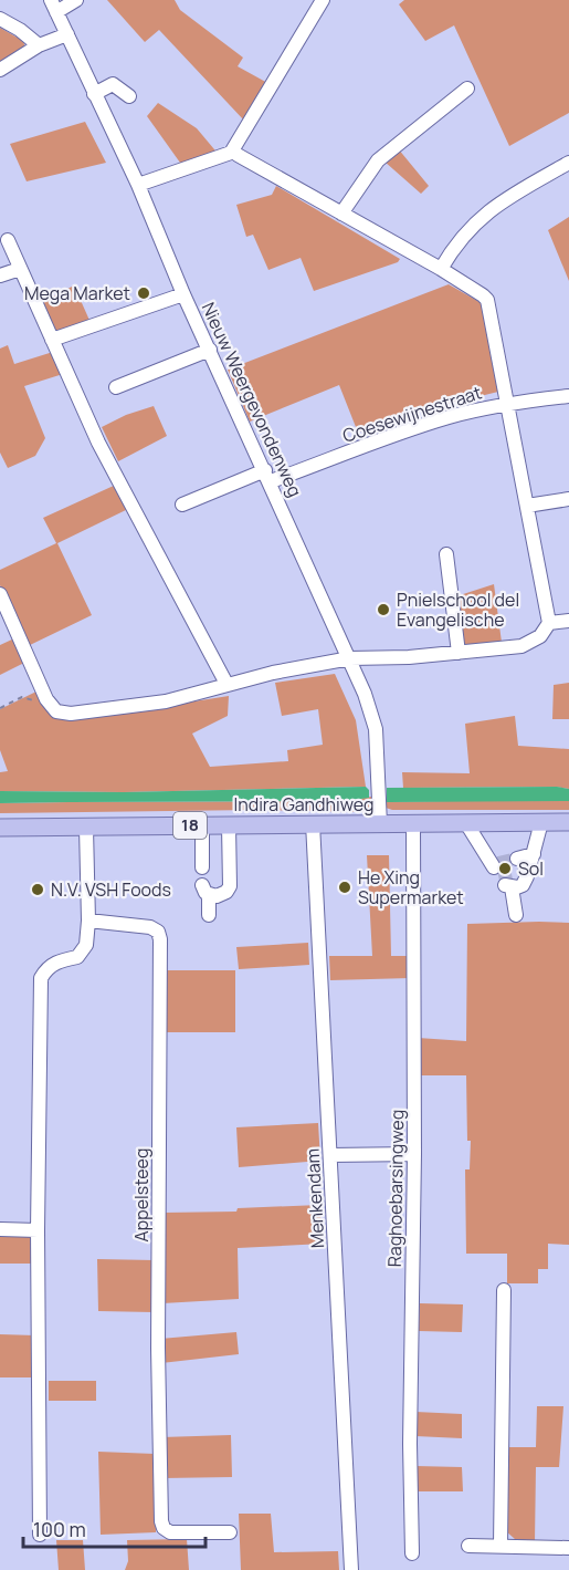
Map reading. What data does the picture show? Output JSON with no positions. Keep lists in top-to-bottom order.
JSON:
{
  "streets": {
    "main road": ["Indira Gandhiweg", "18"],
    "street": [
      "Nieuw Weergevondenweg",
      "Coesewijnestraat",
      "Raghoebarsingweg",
      "Appelsteeg",
      "Menkendam"
    ]
  },
  "crossings": [
    ["Nieuw Weergevondenweg", "Coesewijnestraat"],
    ["Nieuw Weergevondenweg", "Indira Gandhiweg"],
    ["Indira Gandhiweg", "Raghoebarsingweg"],
    ["Indira Gandhiweg", "Menkendam"]
  ],
  "places": [
    "Mega Market",
    "Pnielschool del Evangelische",
    "Sol",
    "He Xing Supermarket",
    "N.V. VSH Foods"
  ],
  "scale_bar": "100 m"
}
